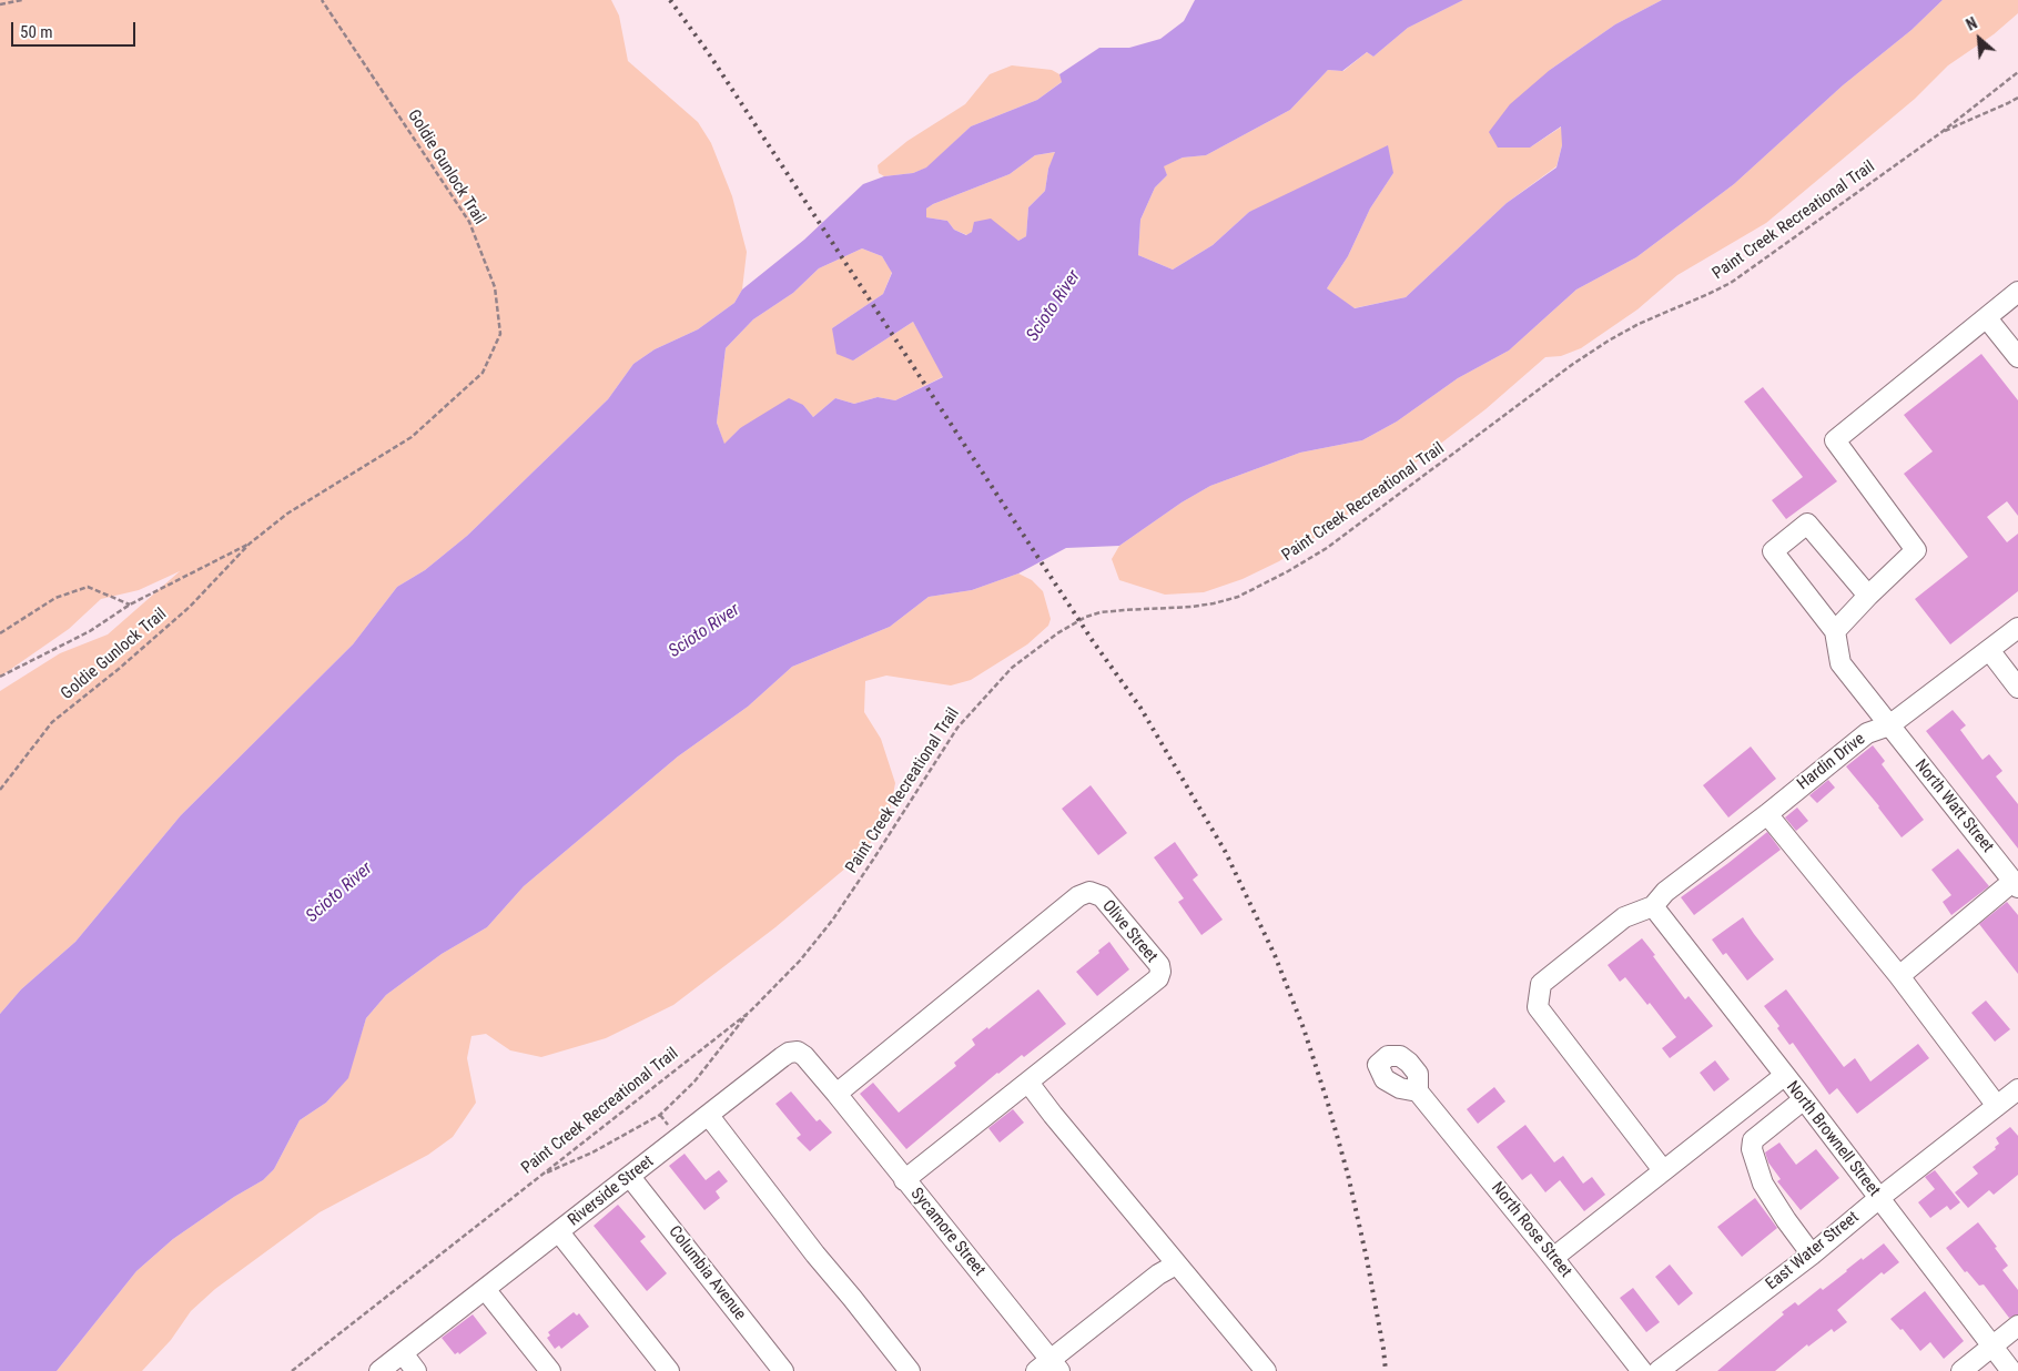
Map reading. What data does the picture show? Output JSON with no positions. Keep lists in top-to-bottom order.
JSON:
{
  "streets": {
    "street": [
      "Hardin Drive",
      "North Watt Street",
      "Olive Street",
      "North Brownell Street",
      "Riverside Street",
      "North Rose Street",
      "Sycamore Street",
      "East Water Street",
      "Columbia Avenue"
    ],
    "path": ["Goldie Gunlock Trail", "Paint Creek Recreational Trail"]
  },
  "crossings": [
    ["Hardin Drive", "North Watt Street"],
    ["Hardin Drive", "North Brownell Street"],
    ["Olive Street", "Riverside Street"],
    ["Olive Street", "Sycamore Street"],
    ["North Brownell Street", "East Water Street"],
    ["Riverside Street", "Sycamore Street"],
    ["Riverside Street", "Columbia Avenue"]
  ],
  "water": ["Scioto River"],
  "scale_bar": "50 m",
  "north": "top left"
}
